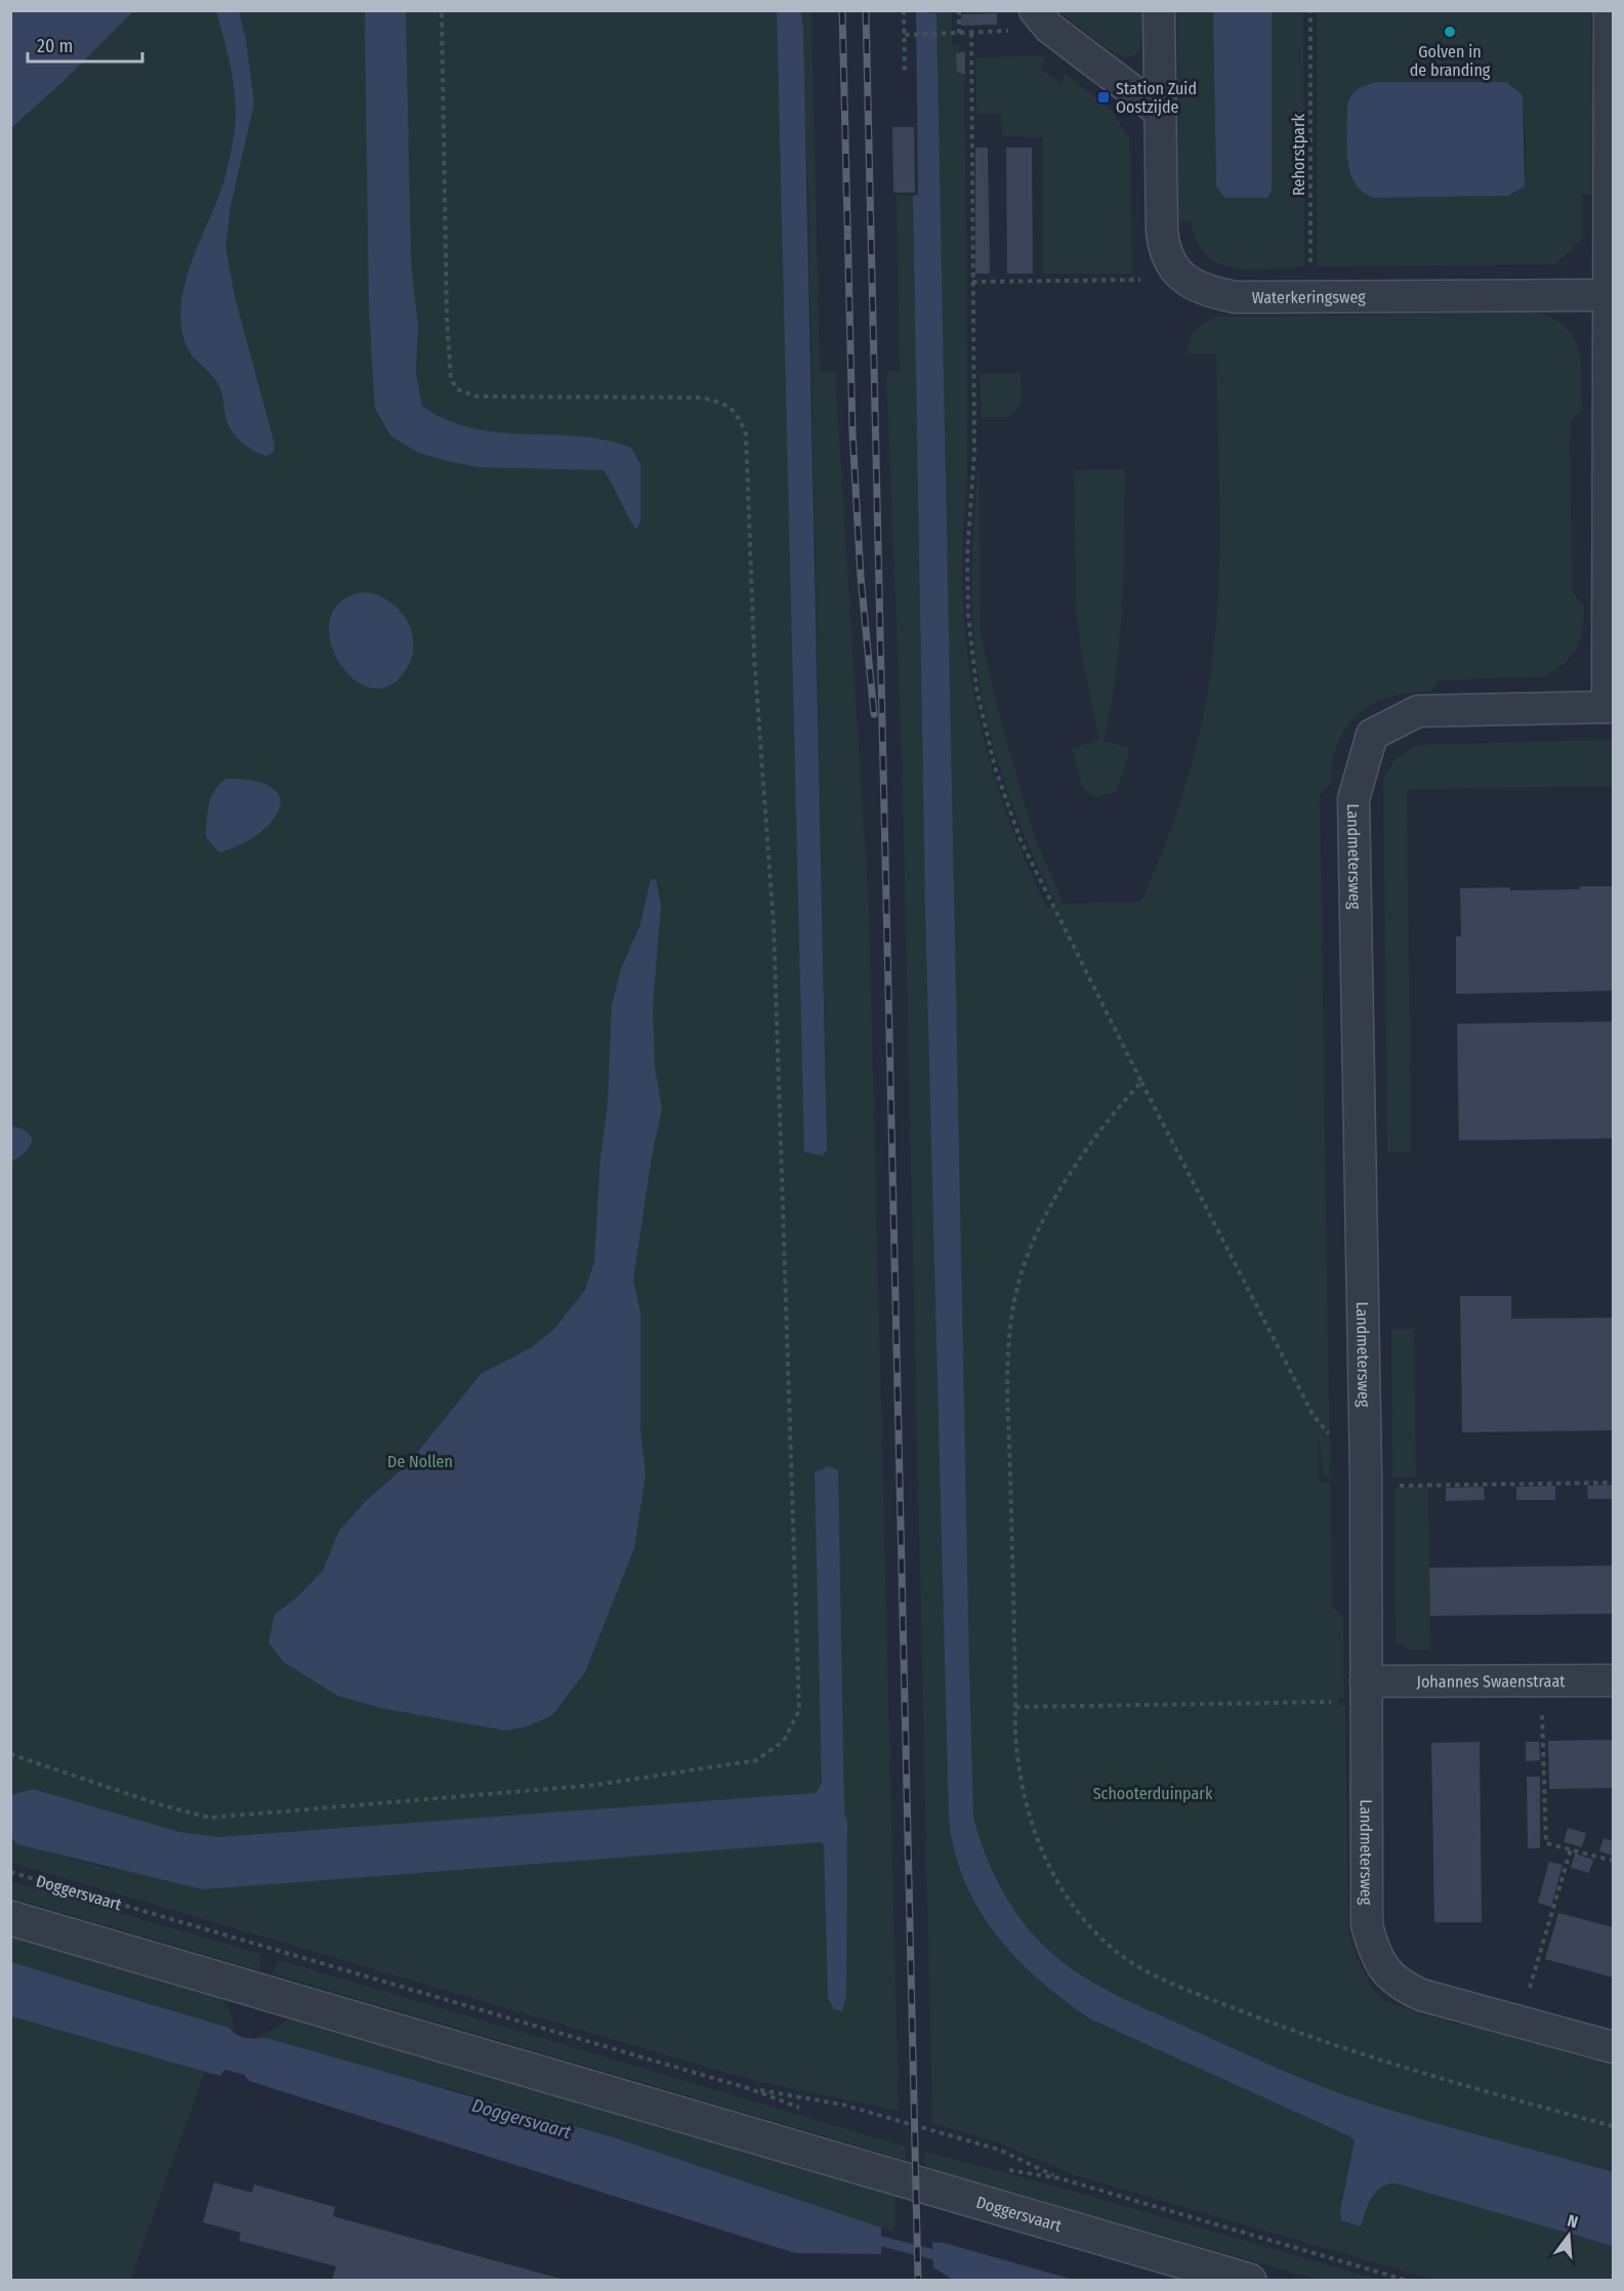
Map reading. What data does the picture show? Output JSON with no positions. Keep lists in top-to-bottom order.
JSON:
{
  "streets": {
    "street": [
      "Waterkeringsweg",
      "Landmetersweg",
      "Johannes Swaenstraat",
      "Doggersvaart"
    ],
    "path": ["Rehorstpark"]
  },
  "crossings": [
    ["Rehorstpark", "Waterkeringsweg"],
    ["Landmetersweg", "Johannes Swaenstraat"]
  ],
  "water": ["Doggersvaart"],
  "parks": ["De Nollen", "Schooterduinpark"],
  "places": {
    "other": ["Golven in de branding"],
    "transit": ["Station Zuid Oostzijde"]
  },
  "scale_bar": "20 m",
  "north": "top"
}
